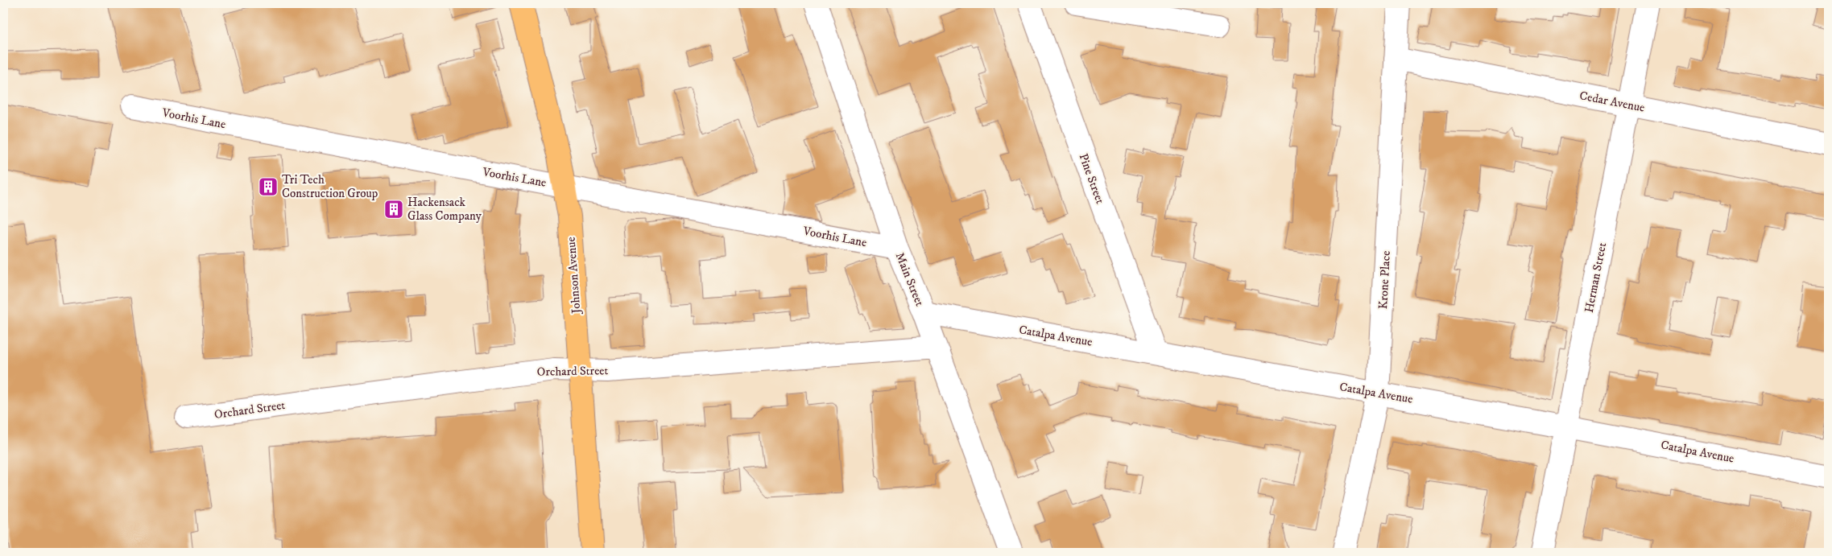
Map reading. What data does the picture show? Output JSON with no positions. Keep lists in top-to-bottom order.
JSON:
{
  "streets": {
    "main road": ["Johnson Avenue"],
    "street": [
      "Cedar Avenue",
      "Voorhis Lane",
      "Pine Street",
      "Herman Street",
      "Main Street",
      "Krone Place",
      "Catalpa Avenue",
      "Orchard Street"
    ]
  },
  "crossings": [
    ["Cedar Avenue", "Herman Street"],
    ["Cedar Avenue", "Krone Place"],
    ["Voorhis Lane", "Johnson Avenue"],
    ["Voorhis Lane", "Main Street"],
    ["Pine Street", "Catalpa Avenue"],
    ["Johnson Avenue", "Orchard Street"],
    ["Herman Street", "Catalpa Avenue"],
    ["Main Street", "Catalpa Avenue"],
    ["Main Street", "Orchard Street"],
    ["Krone Place", "Catalpa Avenue"]
  ],
  "places": {
    "building": ["Tri Tech Construction Group", "Hackensack Glass Company"]
  }
}
